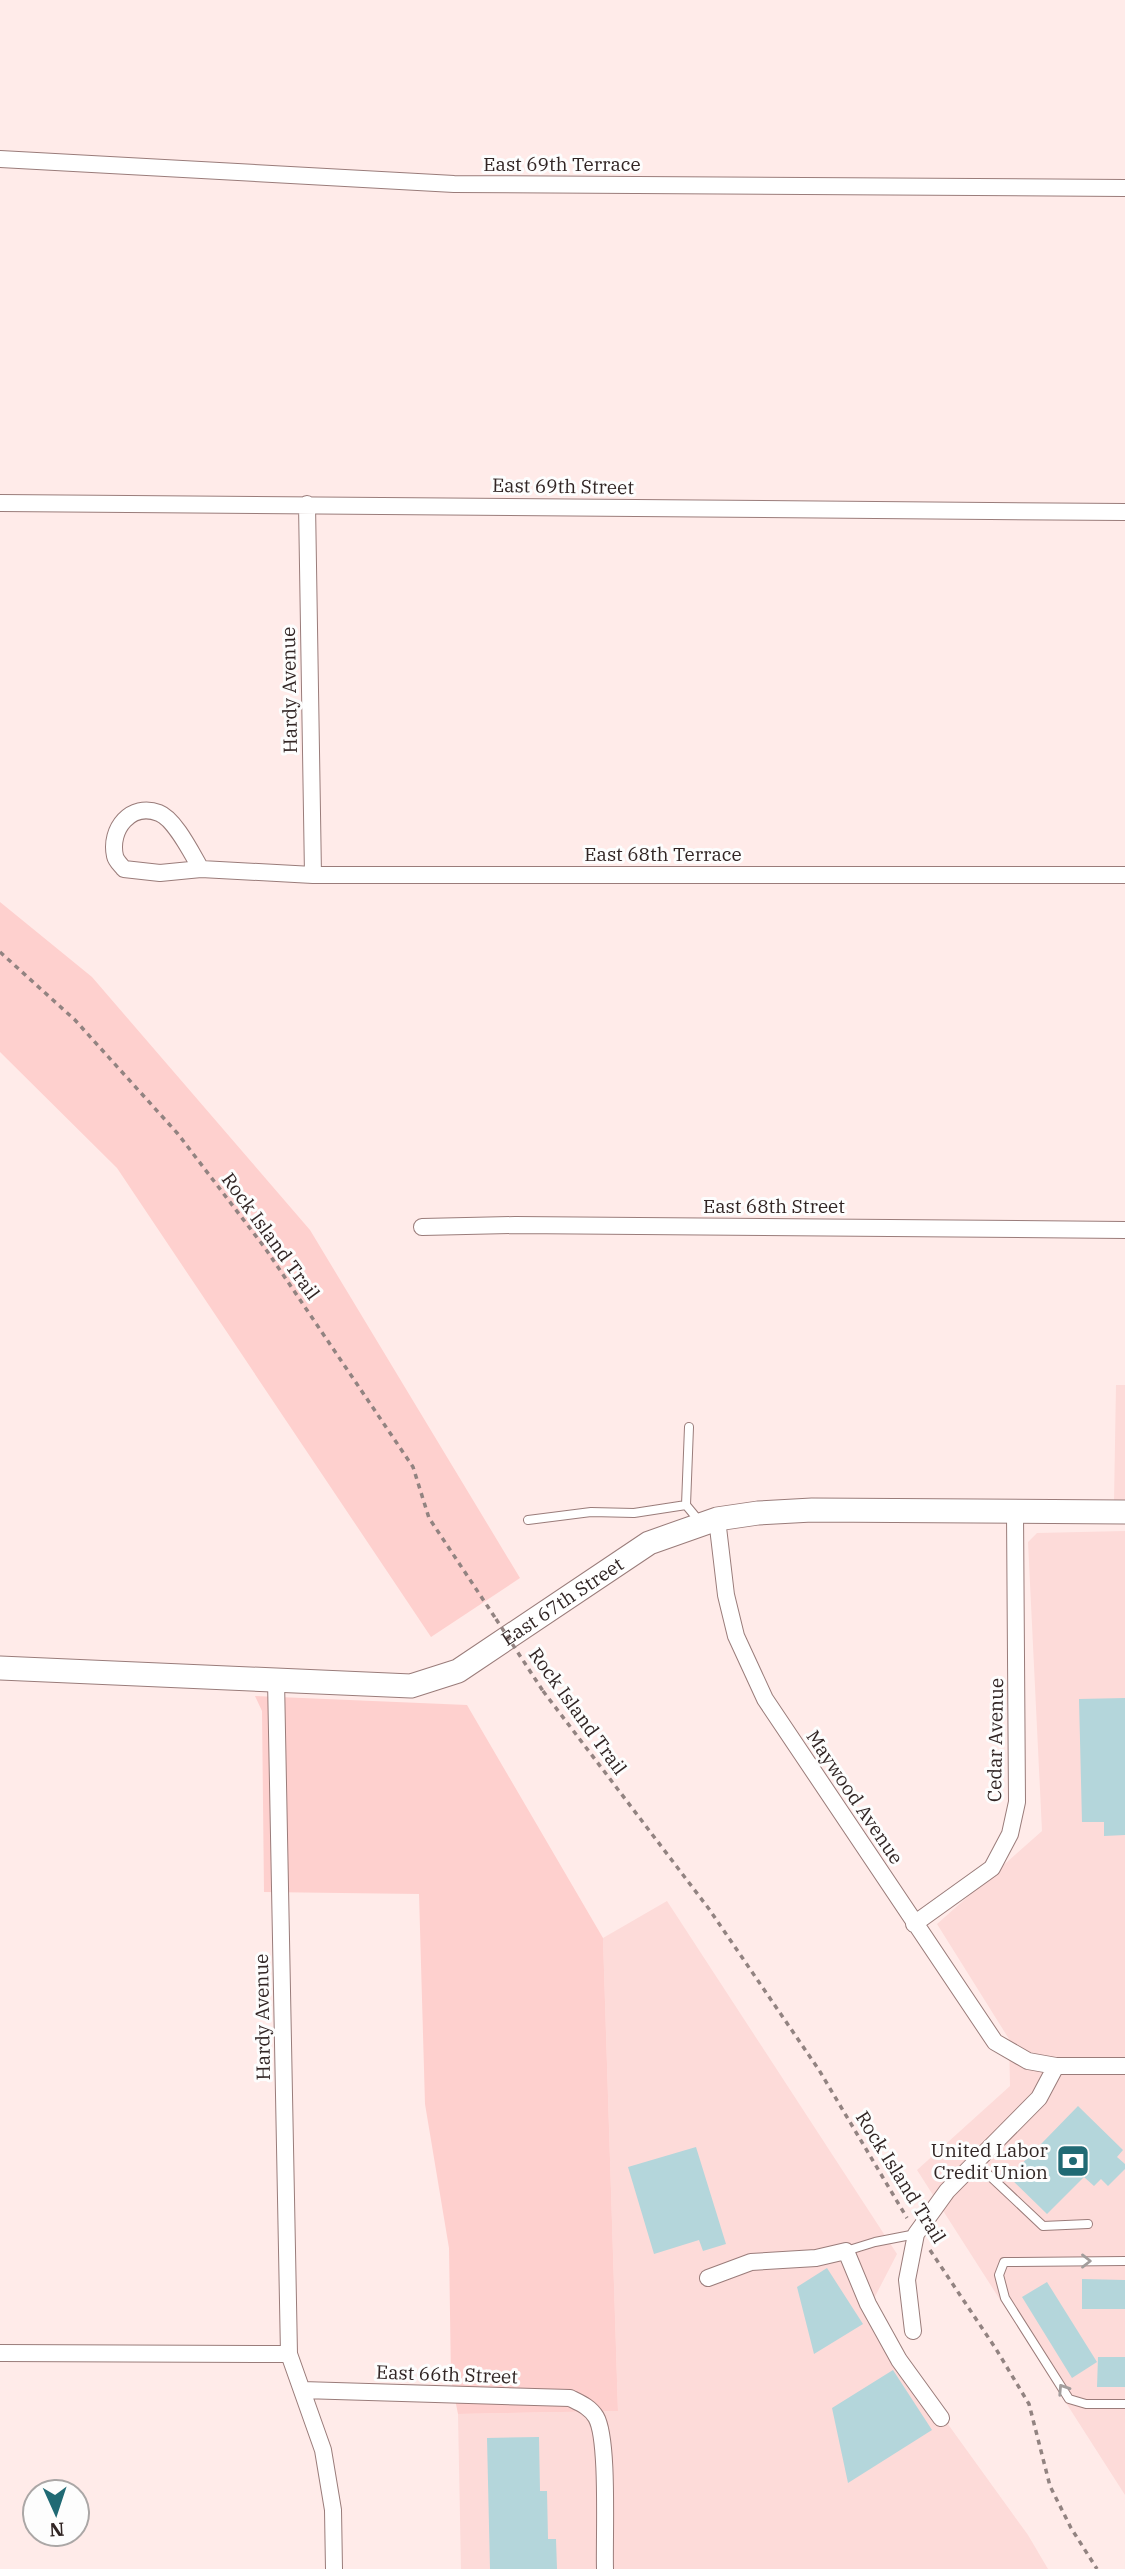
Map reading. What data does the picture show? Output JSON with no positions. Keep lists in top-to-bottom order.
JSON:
{
  "streets": {
    "street": [
      "East 69th Terrace",
      "East 69th Street",
      "Hardy Avenue",
      "East 68th Terrace",
      "East 68th Street",
      "East 67th Street",
      "Cedar Avenue",
      "Maywood Avenue",
      "East 66th Street"
    ],
    "path": ["Rock Island Trail"]
  },
  "crossings": [
    ["East 69th Street", "Hardy Avenue"],
    ["Hardy Avenue", "East 68th Terrace"],
    ["Hardy Avenue", "East 67th Street"],
    ["Hardy Avenue", "East 66th Street"],
    ["East 67th Street", "Cedar Avenue"],
    ["East 67th Street", "Maywood Avenue"],
    ["Cedar Avenue", "Maywood Avenue"]
  ],
  "places": {
    "bank": ["United Labor Credit Union"]
  },
  "north": "bottom"
}
